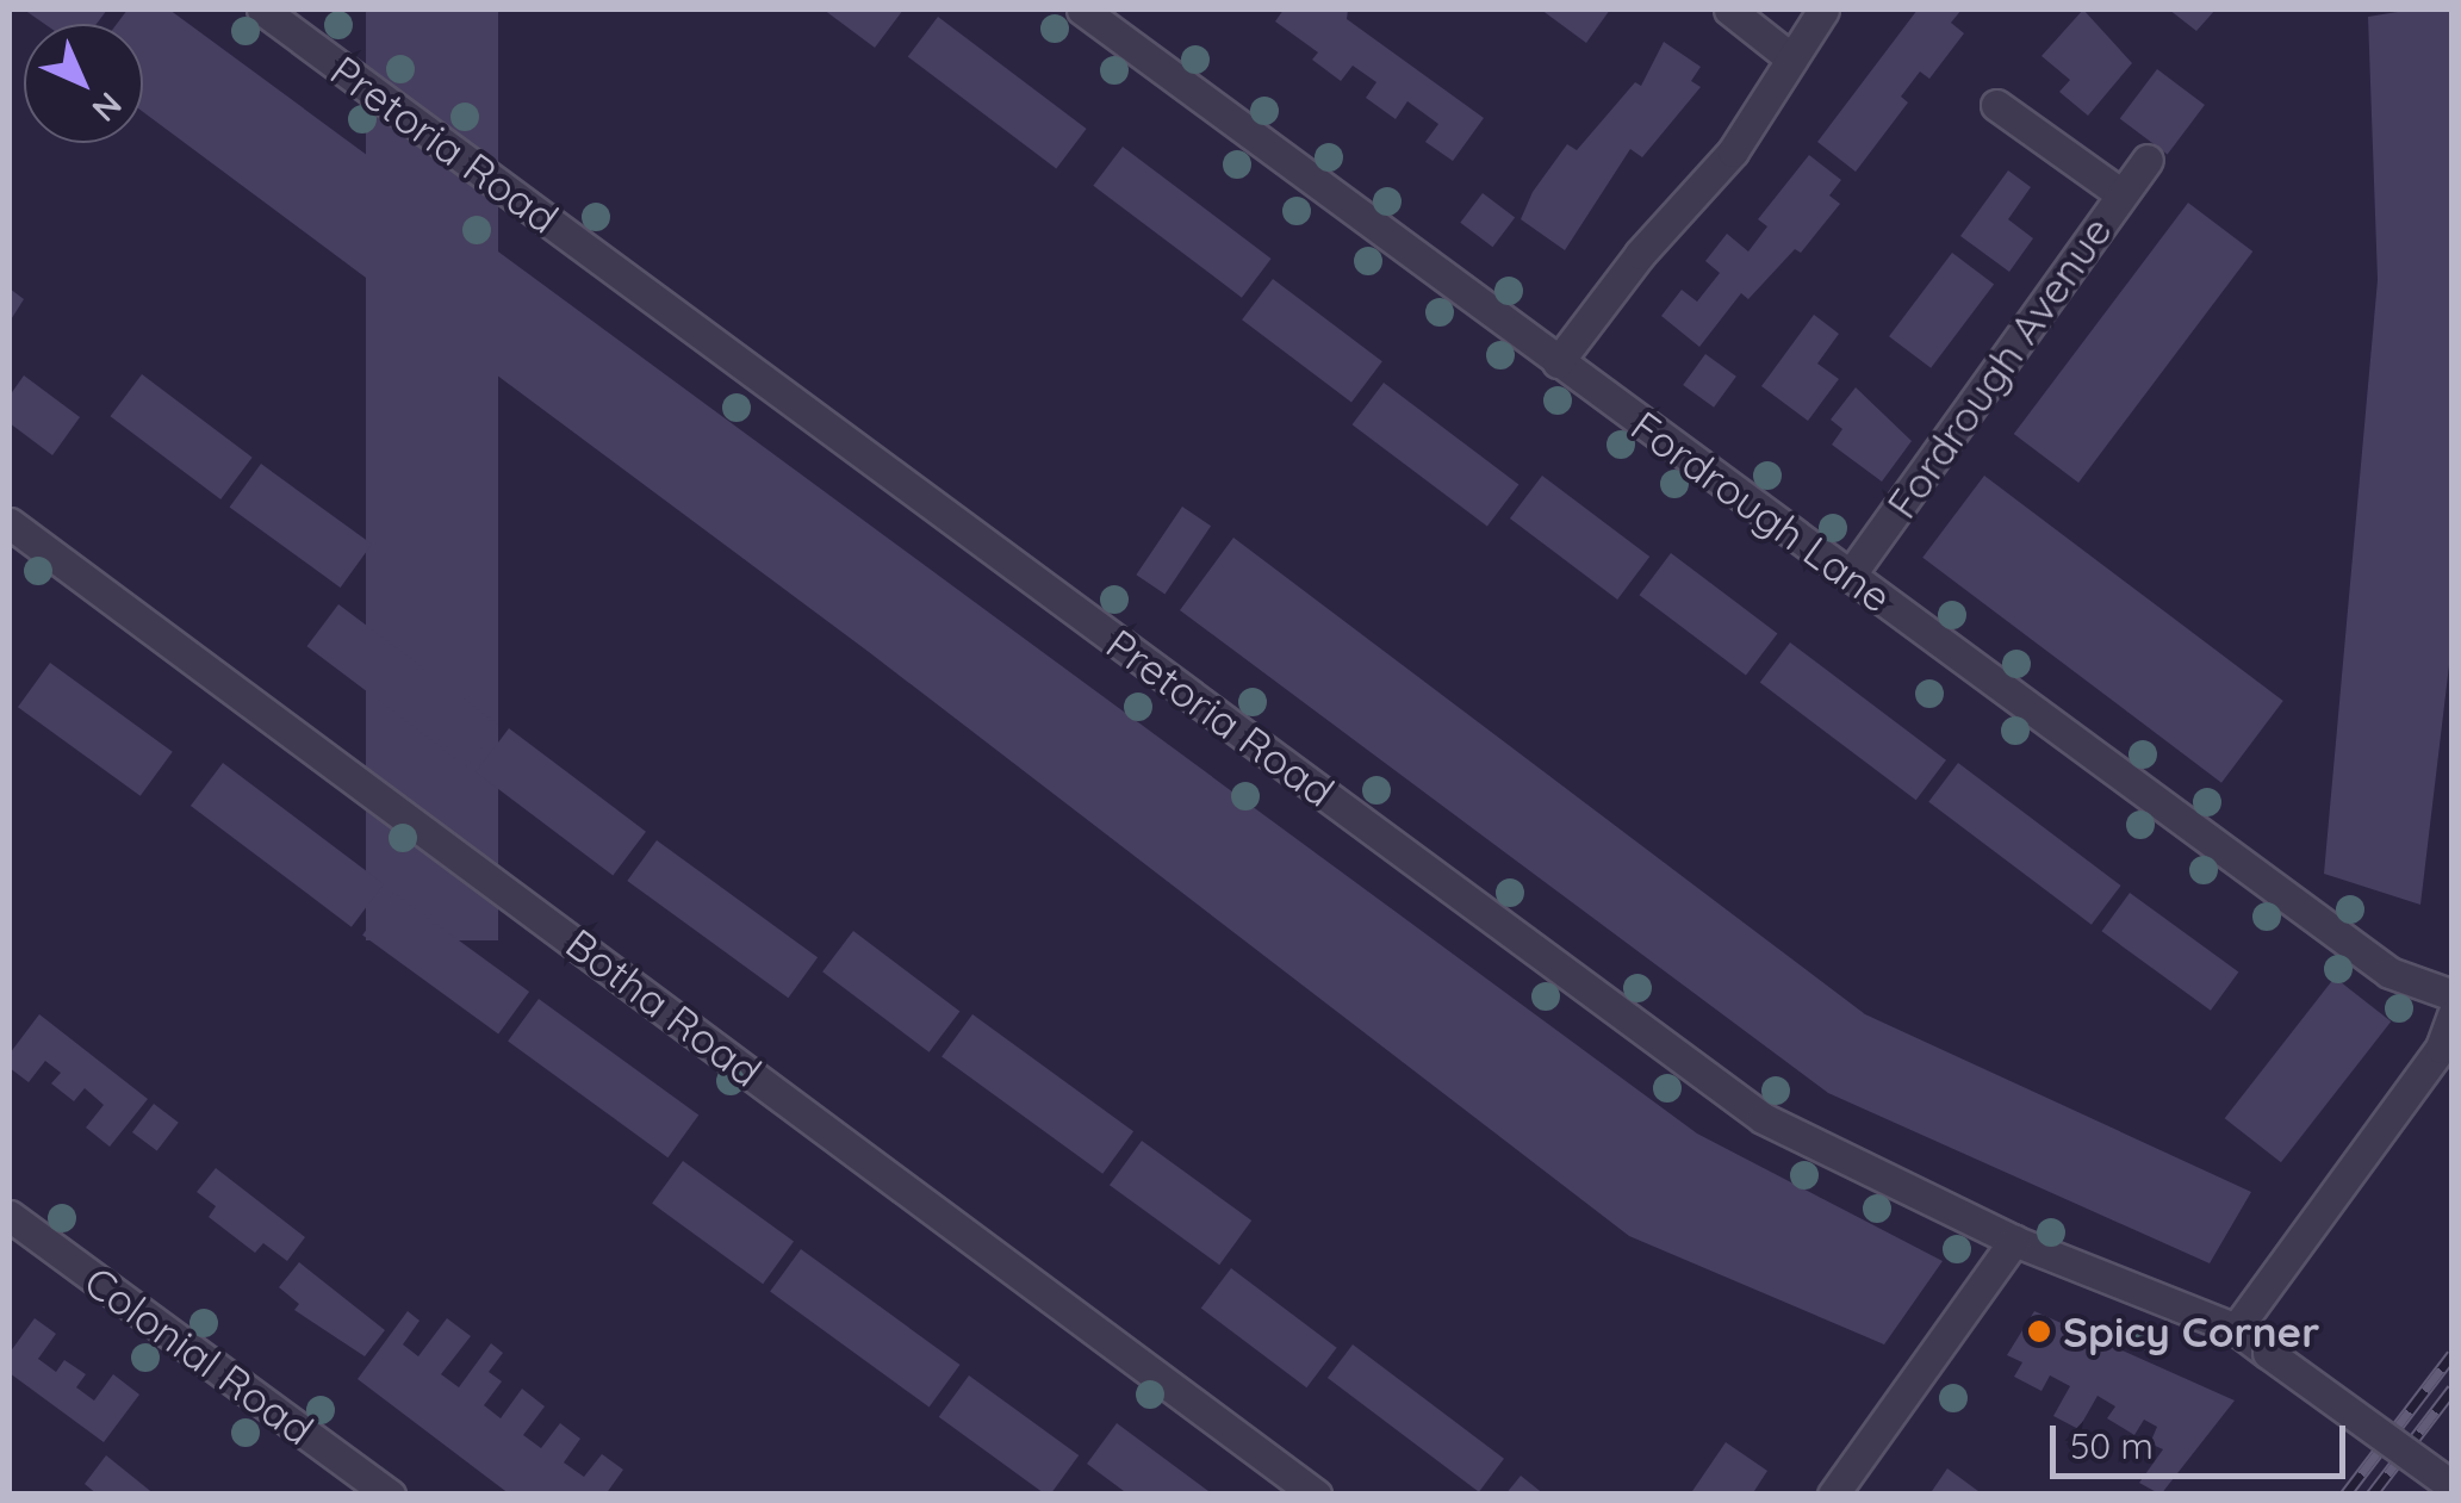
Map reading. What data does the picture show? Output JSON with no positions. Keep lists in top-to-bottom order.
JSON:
{
  "streets": {
    "street": [
      "Pretoria Road",
      "Fordrough Avenue",
      "Fordrough Lane",
      "Botha Road",
      "Colonial Road"
    ]
  },
  "crossings": [
    ["Fordrough Avenue", "Fordrough Lane"]
  ],
  "places": ["Spicy Corner"],
  "scale_bar": "50 m",
  "north": "bottom right"
}
